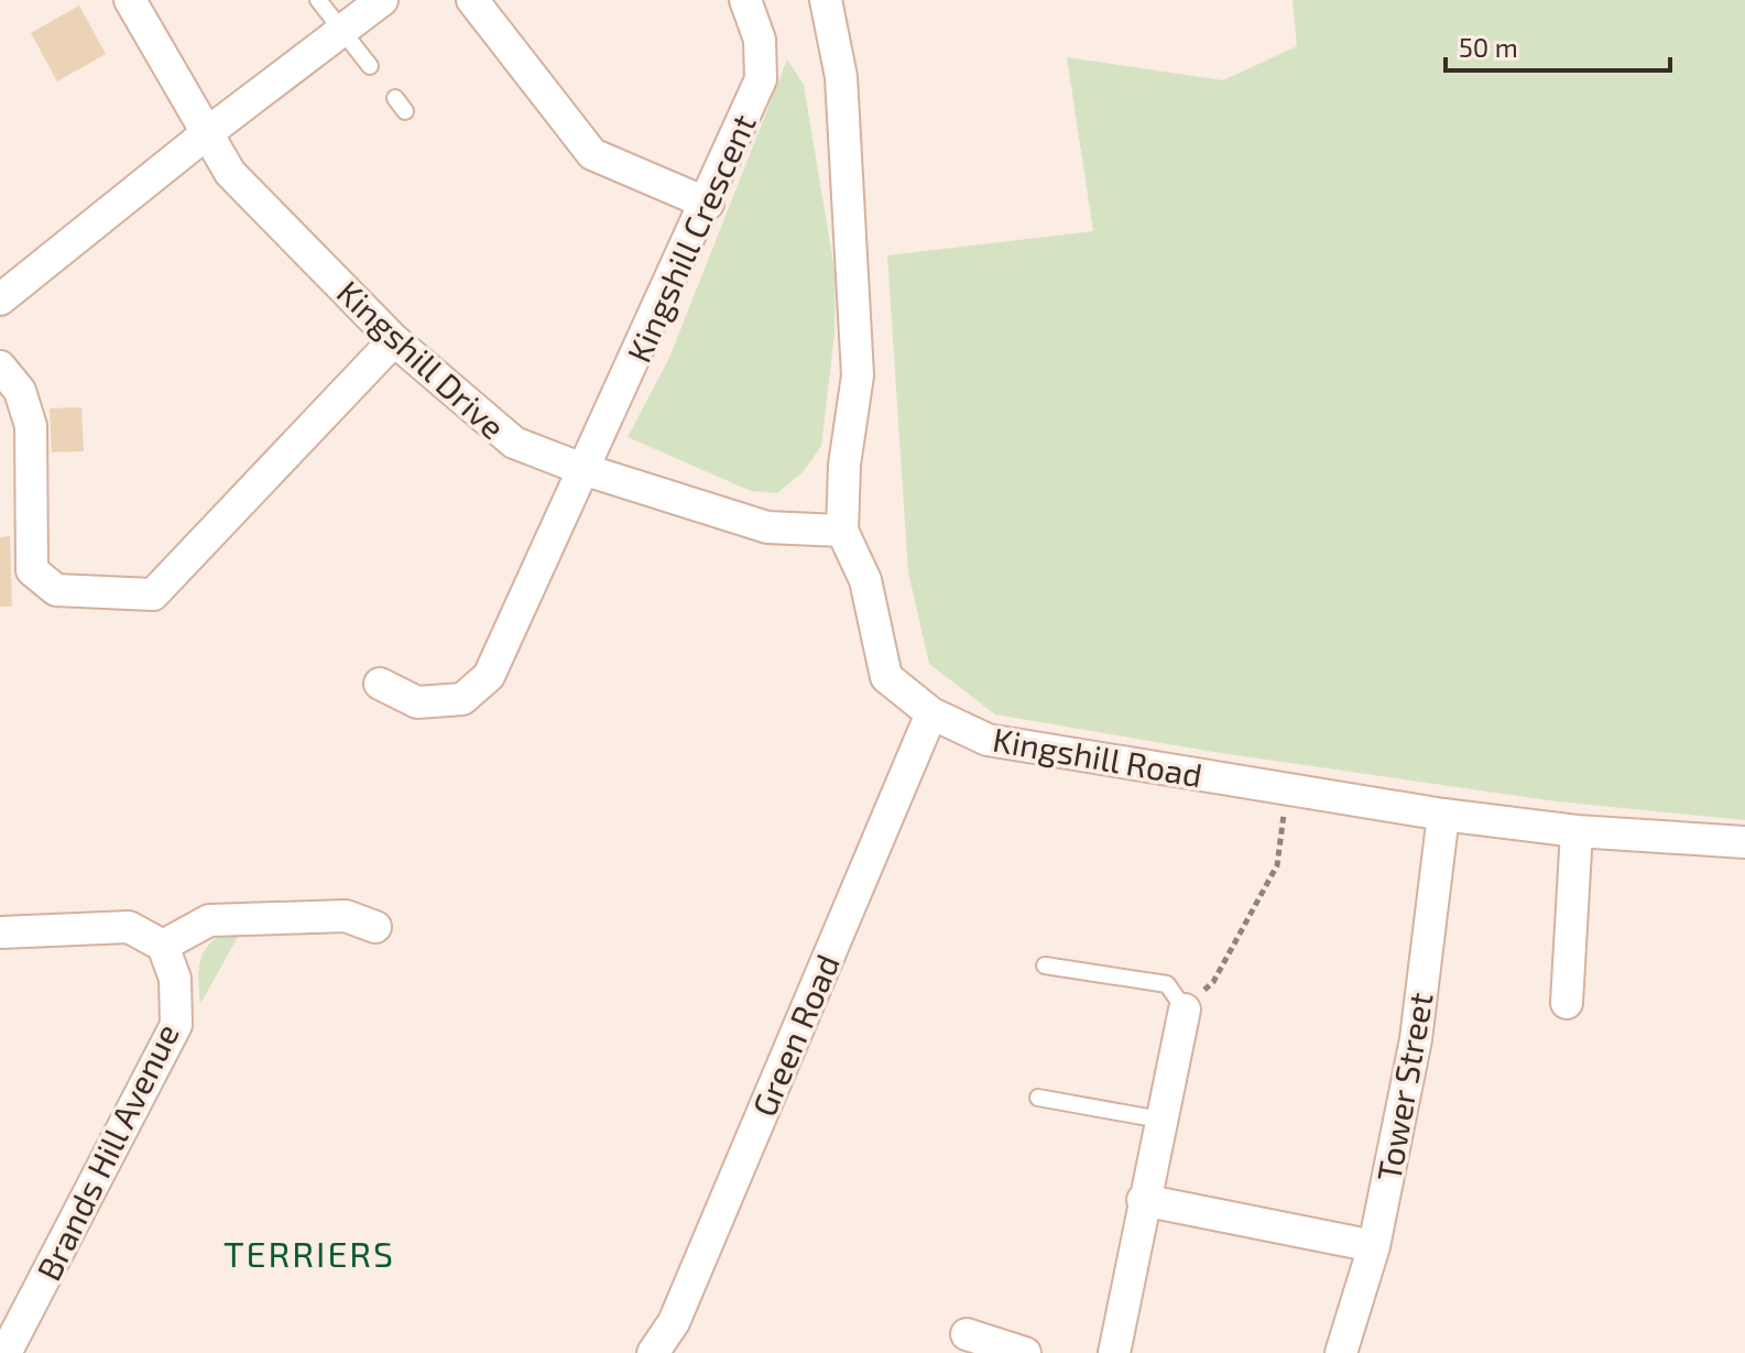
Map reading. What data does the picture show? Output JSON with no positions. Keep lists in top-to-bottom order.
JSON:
{
  "streets": {
    "street": [
      "Kingshill Crescent",
      "Kingshill Drive",
      "Kingshill Road",
      "Green Road",
      "Tower Street",
      "Brands Hill Avenue"
    ]
  },
  "crossings": [
    ["Kingshill Crescent", "Kingshill Drive"],
    ["Kingshill Drive", "Kingshill Road"],
    ["Kingshill Road", "Green Road"],
    ["Kingshill Road", "Tower Street"]
  ],
  "districts": ["TERRIERS"],
  "scale_bar": "50 m"
}
